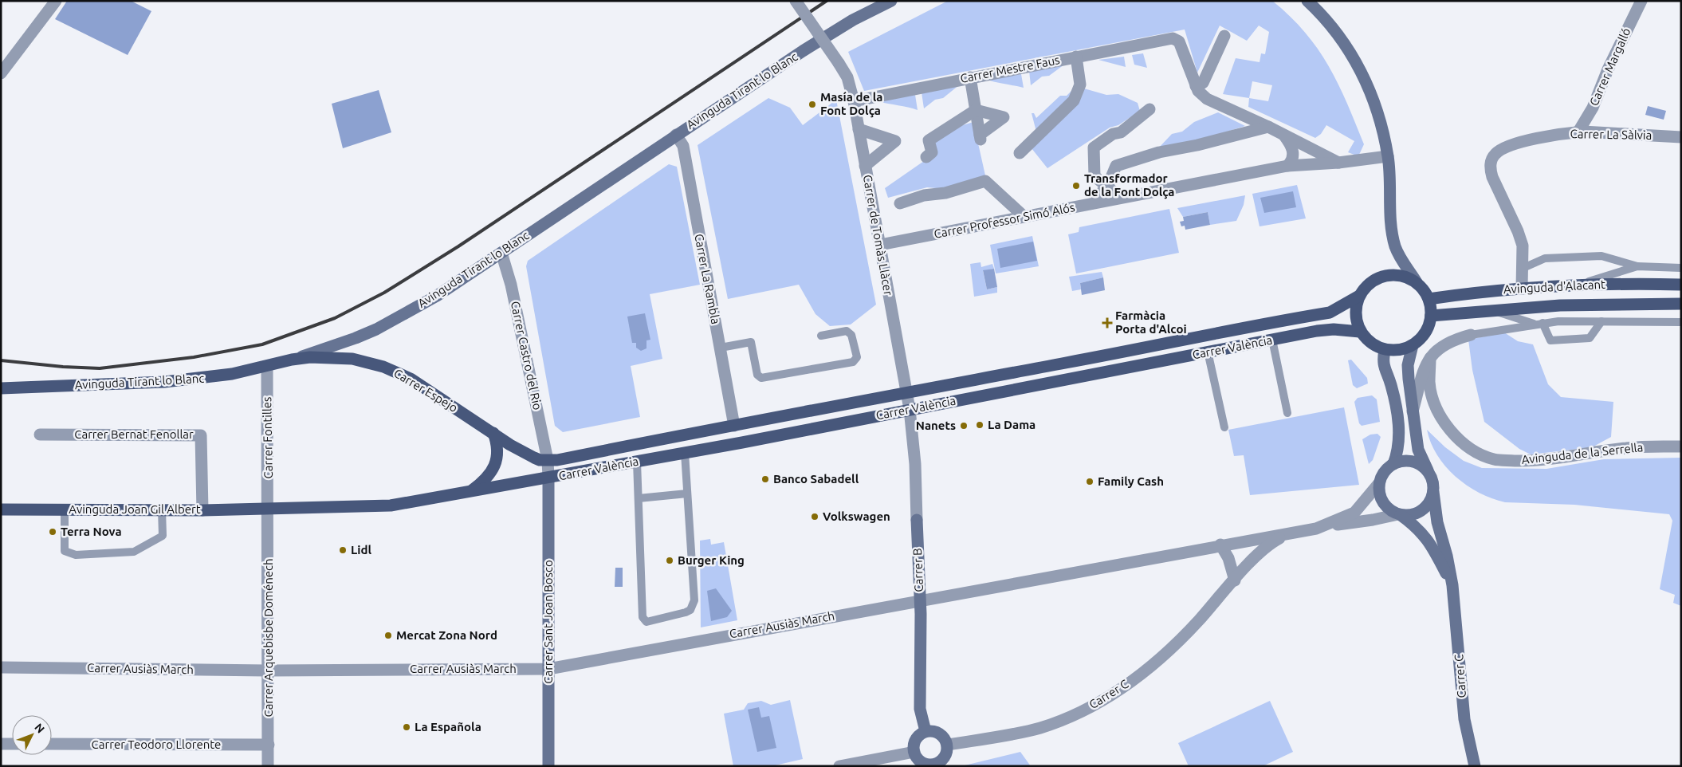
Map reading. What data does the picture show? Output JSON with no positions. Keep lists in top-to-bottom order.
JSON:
{
  "streets": {
    "main road": [
      "Avinguda Tirant lo Blanc",
      "Avinguda d'Alacant",
      "Carrer València",
      "Carrer Espejo",
      "Avinguda Joan Gil Albert"
    ],
    "street": [
      "Carrer Margalló",
      "Carrer Mestre Faus",
      "Carrer La Sàlvia",
      "Carrer Professor Simó Alós",
      "Carrer de Tomàs Llàcer",
      "Carrer La Rambla",
      "Carrer Castro del Rio",
      "Carrer Bernat Fenollar",
      "Carrer Fontilles",
      "Avinguda de la Serrella",
      "Carrer B",
      "Carrer Sant Joan Bosco",
      "Carrer Ausiàs March",
      "Carrer Arquebisbe Doménech",
      "Carrer C",
      "Carrer Teodoro Llorente"
    ]
  },
  "crossings": [
    ["Carrer Margalló", "Carrer La Sàlvia"],
    ["Carrer Mestre Faus", "Carrer de Tomàs Llàcer"],
    ["Avinguda Tirant lo Blanc", "Carrer La Rambla"],
    ["Avinguda Tirant lo Blanc", "Carrer Castro del Rio"],
    ["Avinguda Tirant lo Blanc", "Carrer Espejo"],
    ["Avinguda Tirant lo Blanc", "Carrer Fontilles"],
    ["Carrer La Sàlvia", "Avinguda d'Alacant"],
    ["Carrer Professor Simó Alós", "Carrer de Tomàs Llàcer"],
    ["Carrer de Tomàs Llàcer", "Carrer València"],
    ["Carrer de Tomàs Llàcer", "Carrer B"],
    ["Carrer La Rambla", "Carrer València"],
    ["Avinguda d'Alacant", "Carrer València"],
    ["Carrer València", "Carrer Castro del Rio"],
    ["Carrer València", "Carrer Espejo"],
    ["Carrer València", "Carrer Fontilles"],
    ["Carrer València", "Avinguda Joan Gil Albert"],
    ["Carrer València", "Carrer B"],
    ["Carrer València", "Carrer Sant Joan Bosco"],
    ["Carrer València", "Carrer Arquebisbe Doménech"],
    ["Carrer Castro del Rio", "Carrer Espejo"],
    ["Carrer Bernat Fenollar", "Avinguda Joan Gil Albert"],
    ["Carrer Fontilles", "Avinguda Joan Gil Albert"],
    ["Carrer Fontilles", "Carrer Arquebisbe Doménech"],
    ["Avinguda Joan Gil Albert", "Carrer Arquebisbe Doménech"],
    ["Carrer B", "Carrer Ausiàs March"],
    ["Carrer B", "Carrer C"],
    ["Carrer Sant Joan Bosco", "Carrer Ausiàs March"],
    ["Carrer Ausiàs March", "Carrer Arquebisbe Doménech"],
    ["Carrer Ausiàs March", "Carrer C"],
    ["Carrer Arquebisbe Doménech", "Carrer Teodoro Llorente"]
  ],
  "places": {
    "other": [
      "Masía de la Font Dolça",
      "Transformador de la Font Dolça",
      "La Dama",
      "Nanets",
      "Banco Sabadell",
      "Family Cash",
      "Volkswagen",
      "Terra Nova",
      "Lidl",
      "Burger King",
      "Mercat Zona Nord",
      "La Española"
    ],
    "health": ["Farmàcia Porta d'Alcoi"]
  },
  "north": "top right"
}
